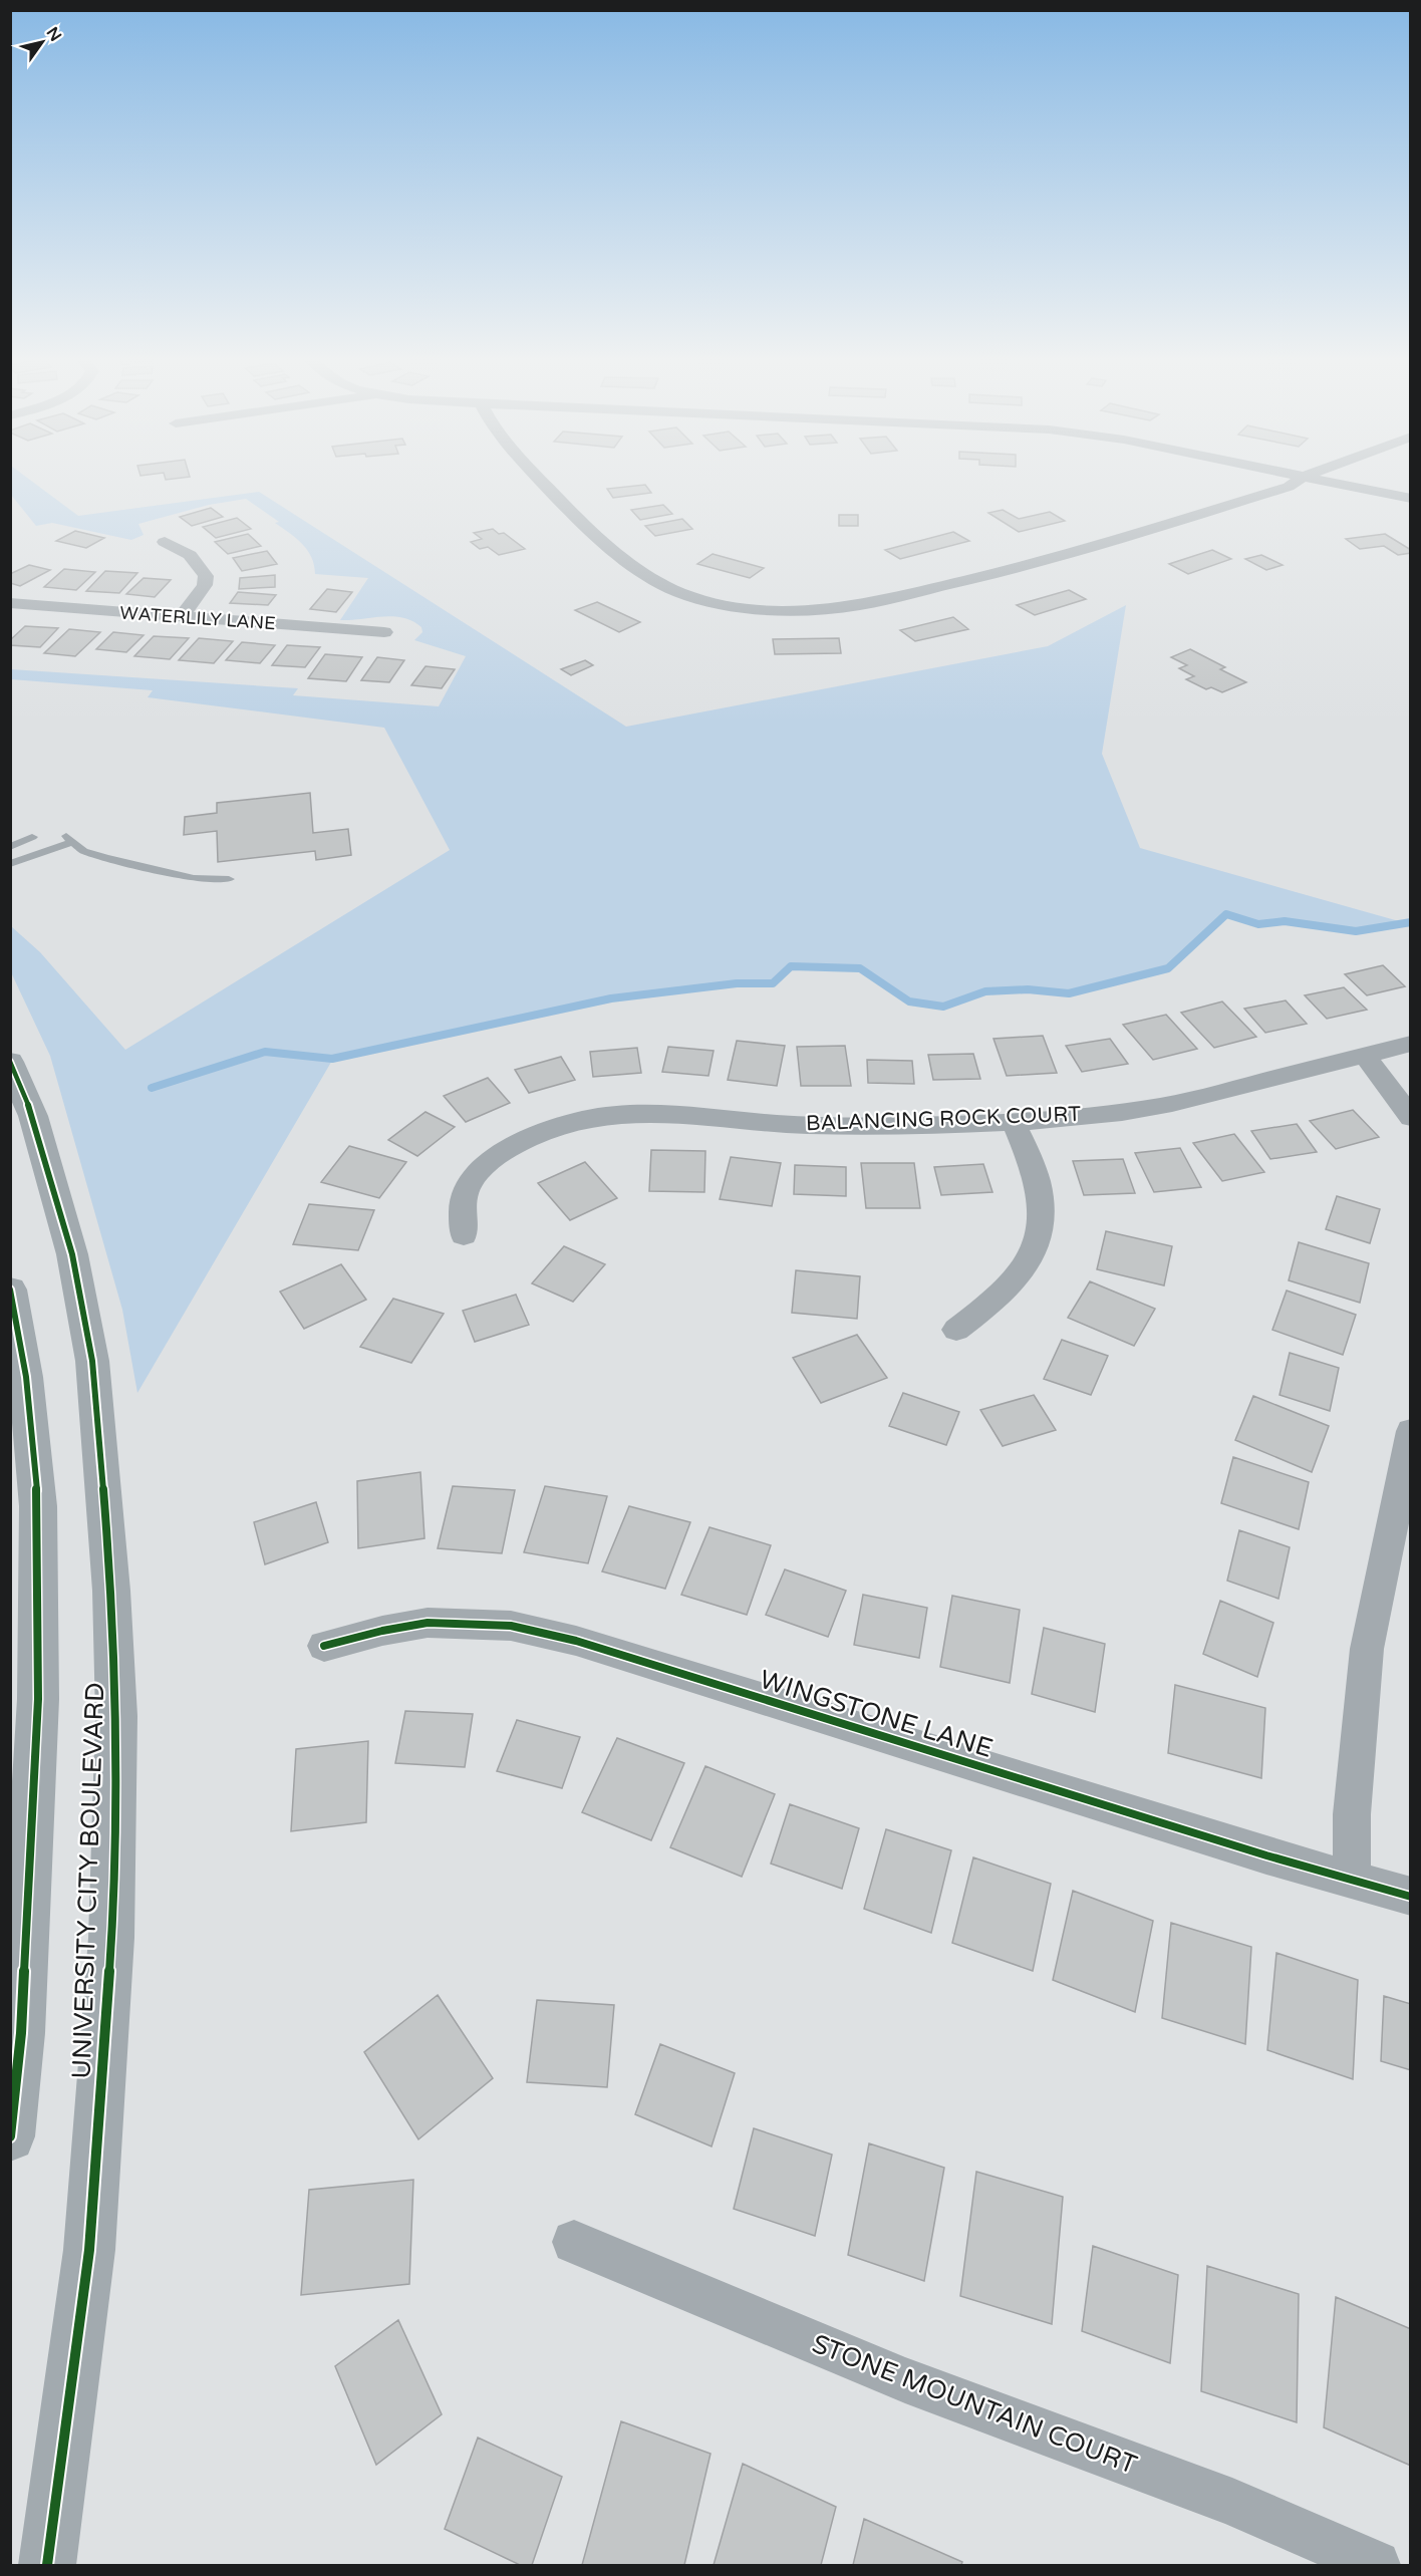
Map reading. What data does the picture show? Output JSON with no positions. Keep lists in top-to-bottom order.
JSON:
{
  "streets": {
    "main road": ["UNIVERSITY CITY BOULEVARD"],
    "street": [
      "WATERLILY LANE",
      "BALANCING ROCK COURT",
      "WINGSTONE LANE",
      "STONE MOUNTAIN COURT"
    ]
  },
  "north": "top right"
}
